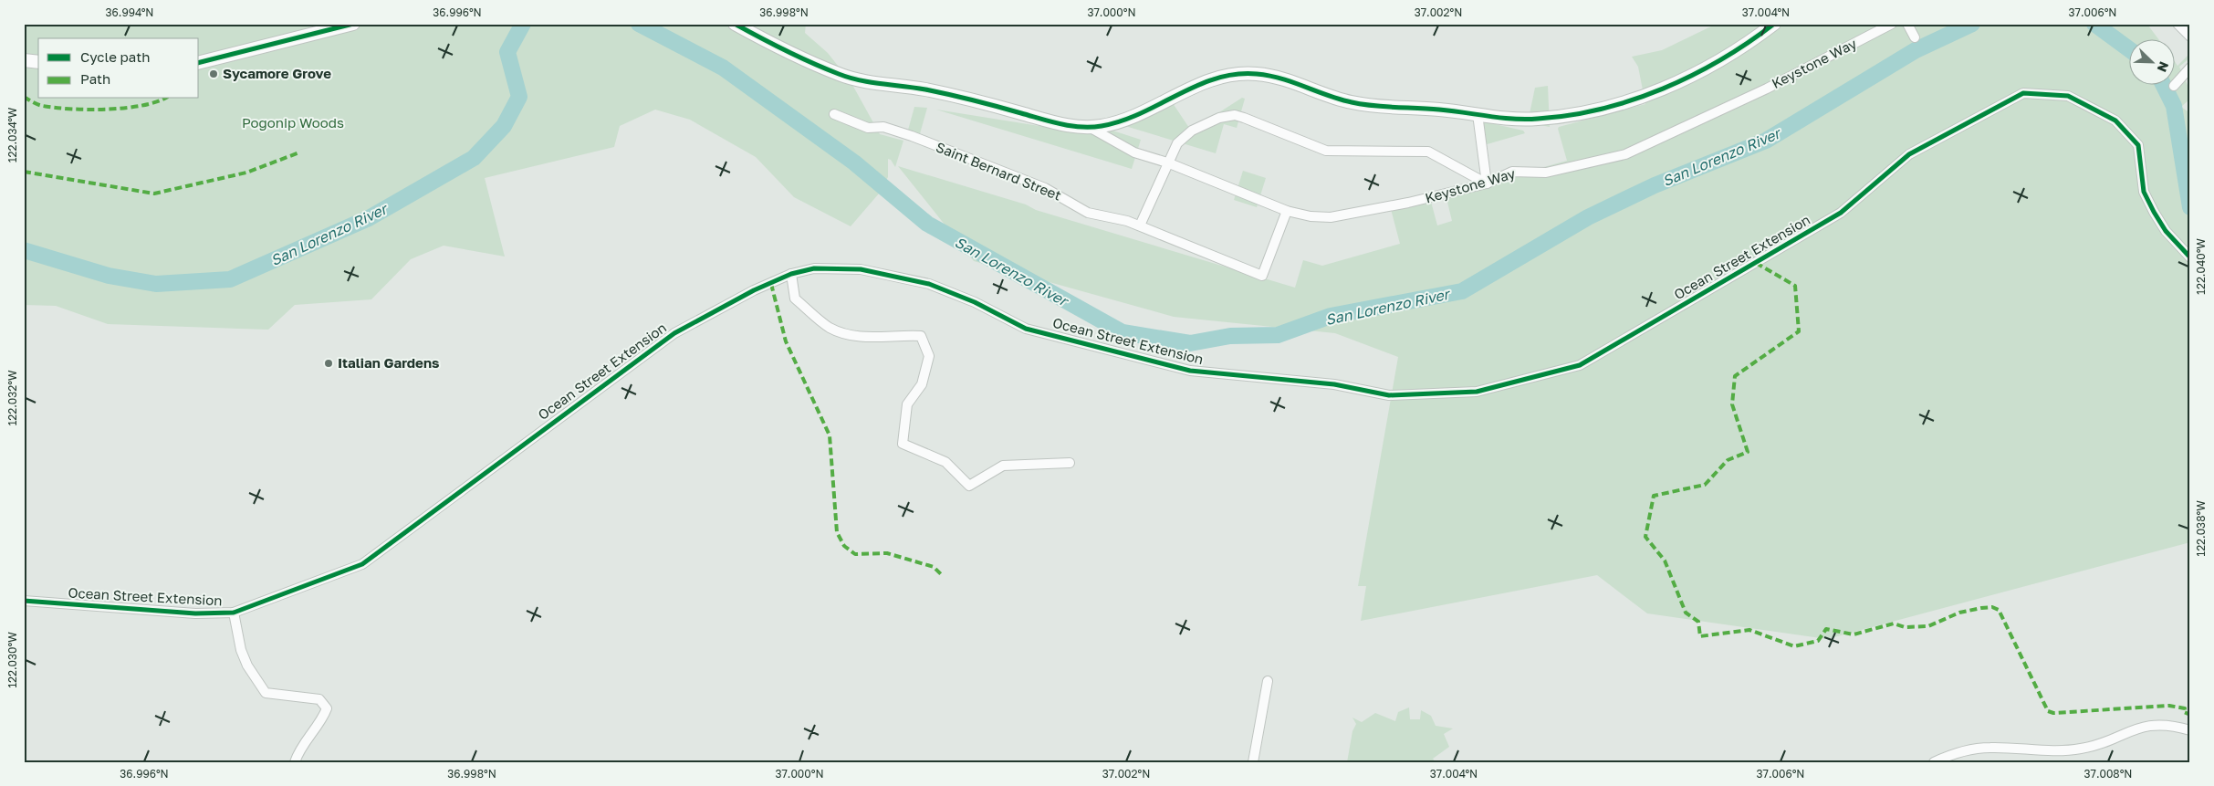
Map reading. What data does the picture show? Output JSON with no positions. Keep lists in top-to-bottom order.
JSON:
{
  "streets": {
    "street": ["Keystone Way", "Saint Bernard Street", "Ocean Street Extension"]
  },
  "crossings": [
    ["Keystone Way", "Saint Bernard Street"]
  ],
  "water": ["San Lorenzo River"],
  "parks": ["Pogonip Woods"],
  "places": ["Sycamore Grove", "Italian Gardens"],
  "legend": ["Cycle path", "Path"],
  "north": "bottom right",
  "coordinates": [
    "36.994°N",
    "36.996°N",
    "36.998°N",
    "37.000°N",
    "37.002°N",
    "37.004°N",
    "37.006°N",
    "122.034°W",
    "122.040°W",
    "122.032°W",
    "122.038°W",
    "122.030°W",
    "37.008°N"
  ]
}
